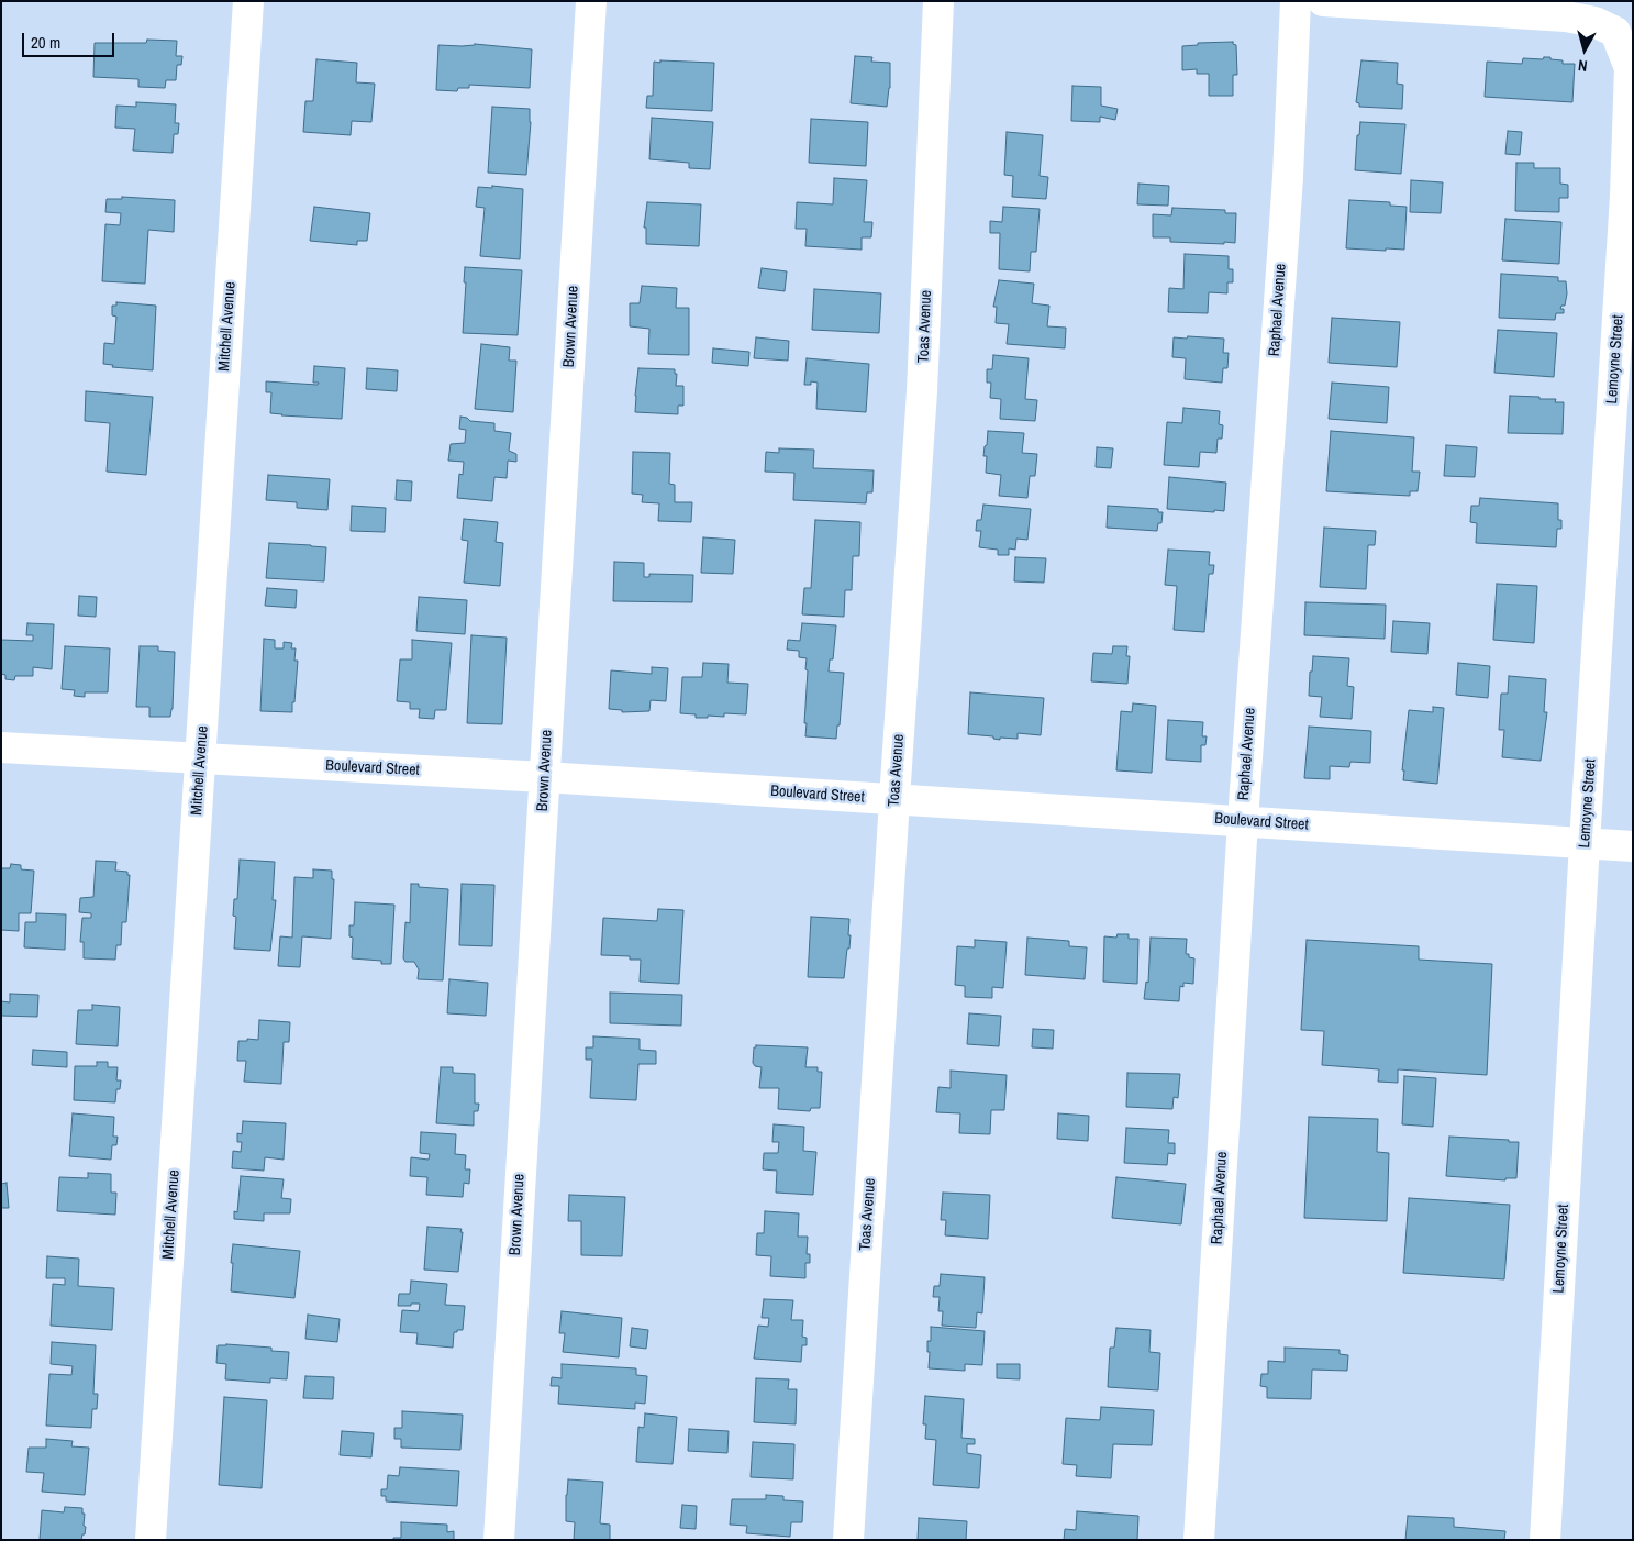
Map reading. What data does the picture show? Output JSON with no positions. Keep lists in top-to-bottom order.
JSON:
{
  "streets": {
    "street": [
      "Raphael Avenue",
      "Mitchell Avenue",
      "Brown Avenue",
      "Toas Avenue",
      "Lemoyne Street",
      "Boulevard Street"
    ]
  },
  "crossings": [
    ["Raphael Avenue", "Boulevard Street"],
    ["Mitchell Avenue", "Boulevard Street"],
    ["Brown Avenue", "Boulevard Street"],
    ["Toas Avenue", "Boulevard Street"],
    ["Lemoyne Street", "Boulevard Street"]
  ],
  "scale_bar": "20 m",
  "north": "bottom"
}
